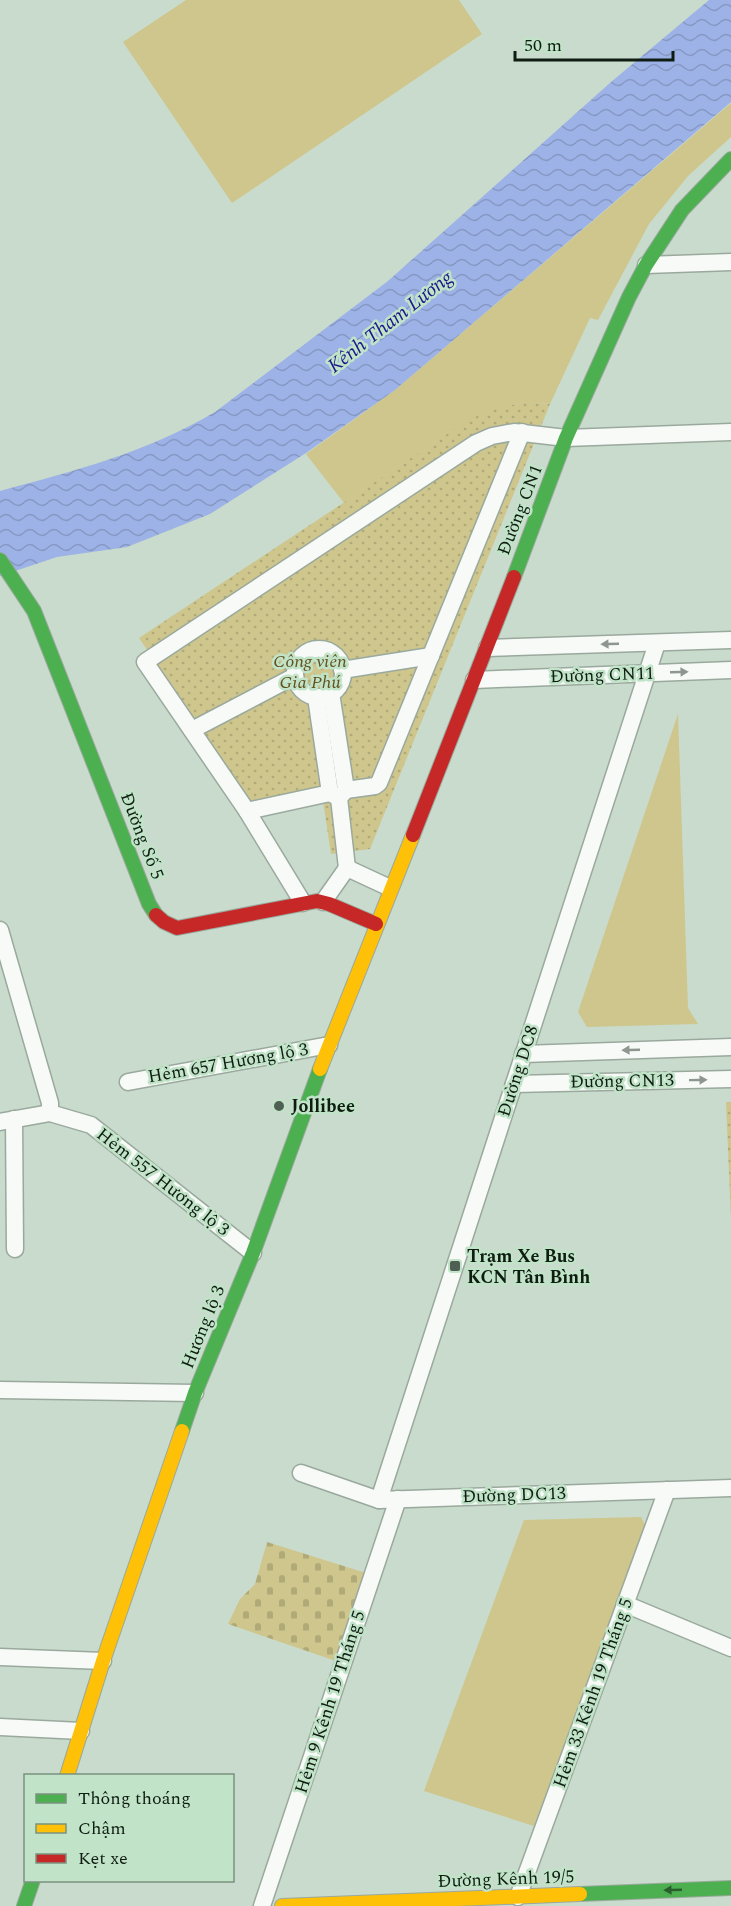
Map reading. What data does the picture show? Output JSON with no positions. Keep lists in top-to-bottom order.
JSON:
{
  "streets": {
    "street": [
      "Đường CN1",
      "Đường CN11",
      "Đường Số 5",
      "Hẻm 657 Hương lộ 3",
      "Đường DC8",
      "Đường CN13",
      "Hẻm 557 Hương lộ 3",
      "Hương lộ 3",
      "Đường DC13",
      "Hẻm 33 Kênh 19 Tháng 5",
      "Hẻm 9 Kênh 19 Tháng 5",
      "Đường Kênh 19/5"
    ]
  },
  "crossings": [
    ["Đường CN1", "Đường CN11"],
    ["Đường CN1", "Hương lộ 3"],
    ["Đường CN11", "Đường DC8"],
    ["Đường Số 5", "Hương lộ 3"],
    ["Hẻm 657 Hương lộ 3", "Hương lộ 3"],
    ["Đường DC8", "Đường CN13"],
    ["Đường DC8", "Đường DC13"],
    ["Hẻm 557 Hương lộ 3", "Hương lộ 3"],
    ["Đường DC13", "Hẻm 33 Kênh 19 Tháng 5"],
    ["Đường DC13", "Hẻm 9 Kênh 19 Tháng 5"],
    ["Hẻm 33 Kênh 19 Tháng 5", "Đường Kênh 19/5"]
  ],
  "one_way": ["Đường Kênh 19/5"],
  "water": ["Kênh Tham Lương"],
  "parks": ["Công viên Gia Phú"],
  "places": {
    "other": ["Jollibee"],
    "transit": ["Trạm Xe Bus KCN Tân Bình"]
  },
  "legend": ["Thông thoáng", "Chậm", "Kẹt xe"],
  "scale_bar": "50 m"
}
